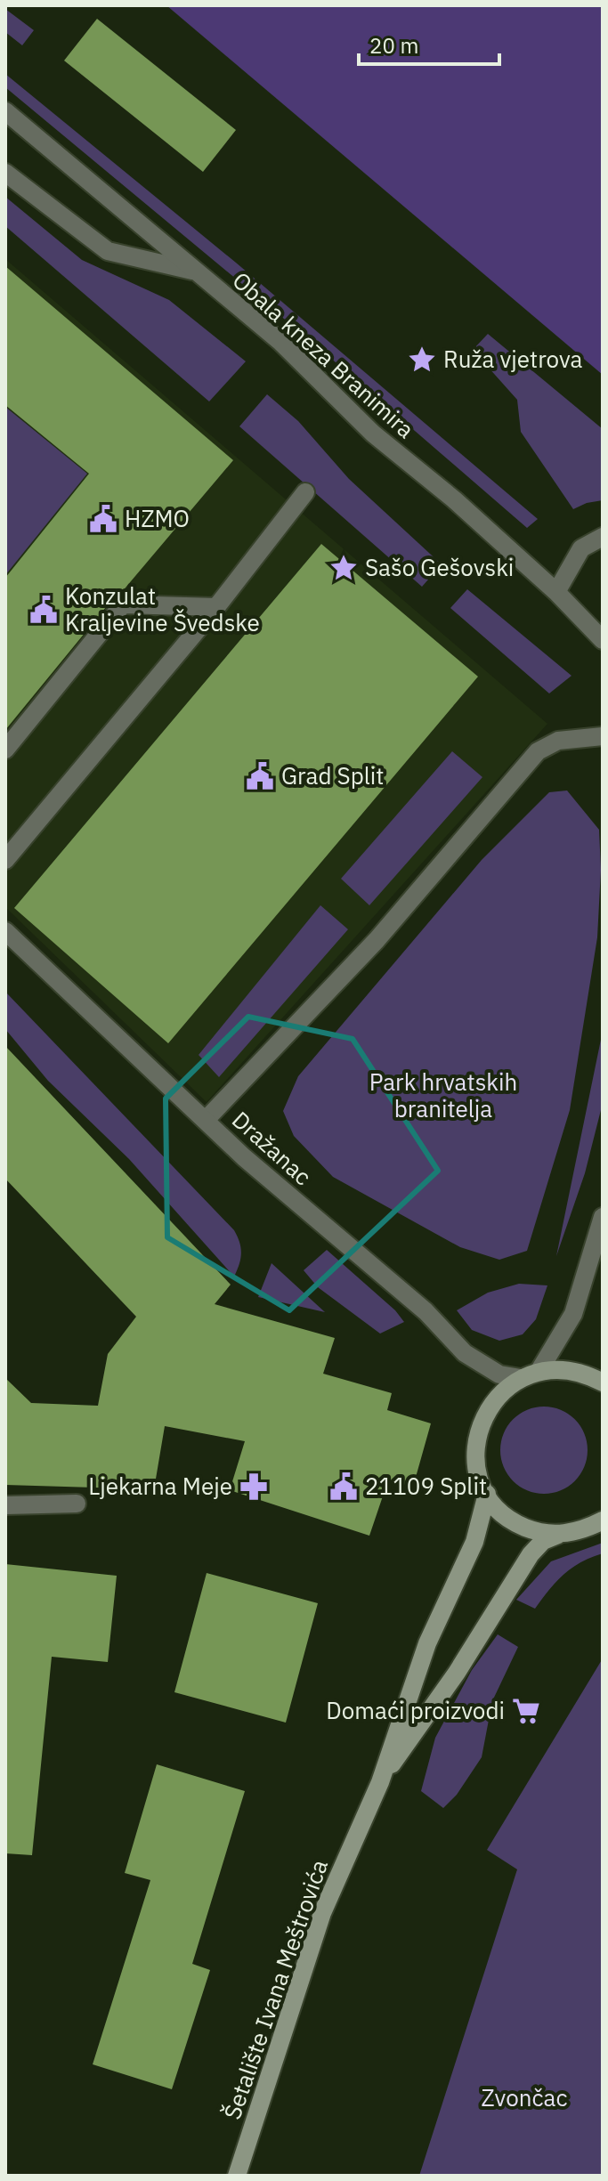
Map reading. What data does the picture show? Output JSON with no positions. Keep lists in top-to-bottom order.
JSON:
{
  "streets": {
    "main road": ["Šetalište Ivana Meštrovića"],
    "street": ["Obala kneza Branimira", "Dražanac"]
  },
  "parks": ["Park hrvatskih branitelja", "Zvončac"],
  "places": {
    "place": ["Ruža vjetrova", "Sašo Gešovski"],
    "public building": [
      "HZMO",
      "Konzulat Kraljevine Švedske",
      "Grad Split",
      "21109 Split"
    ],
    "pharmacy": ["Ljekarna Meje"],
    "supermarket": ["Domaći proizvodi"]
  },
  "scale_bar": "20 m"
}
